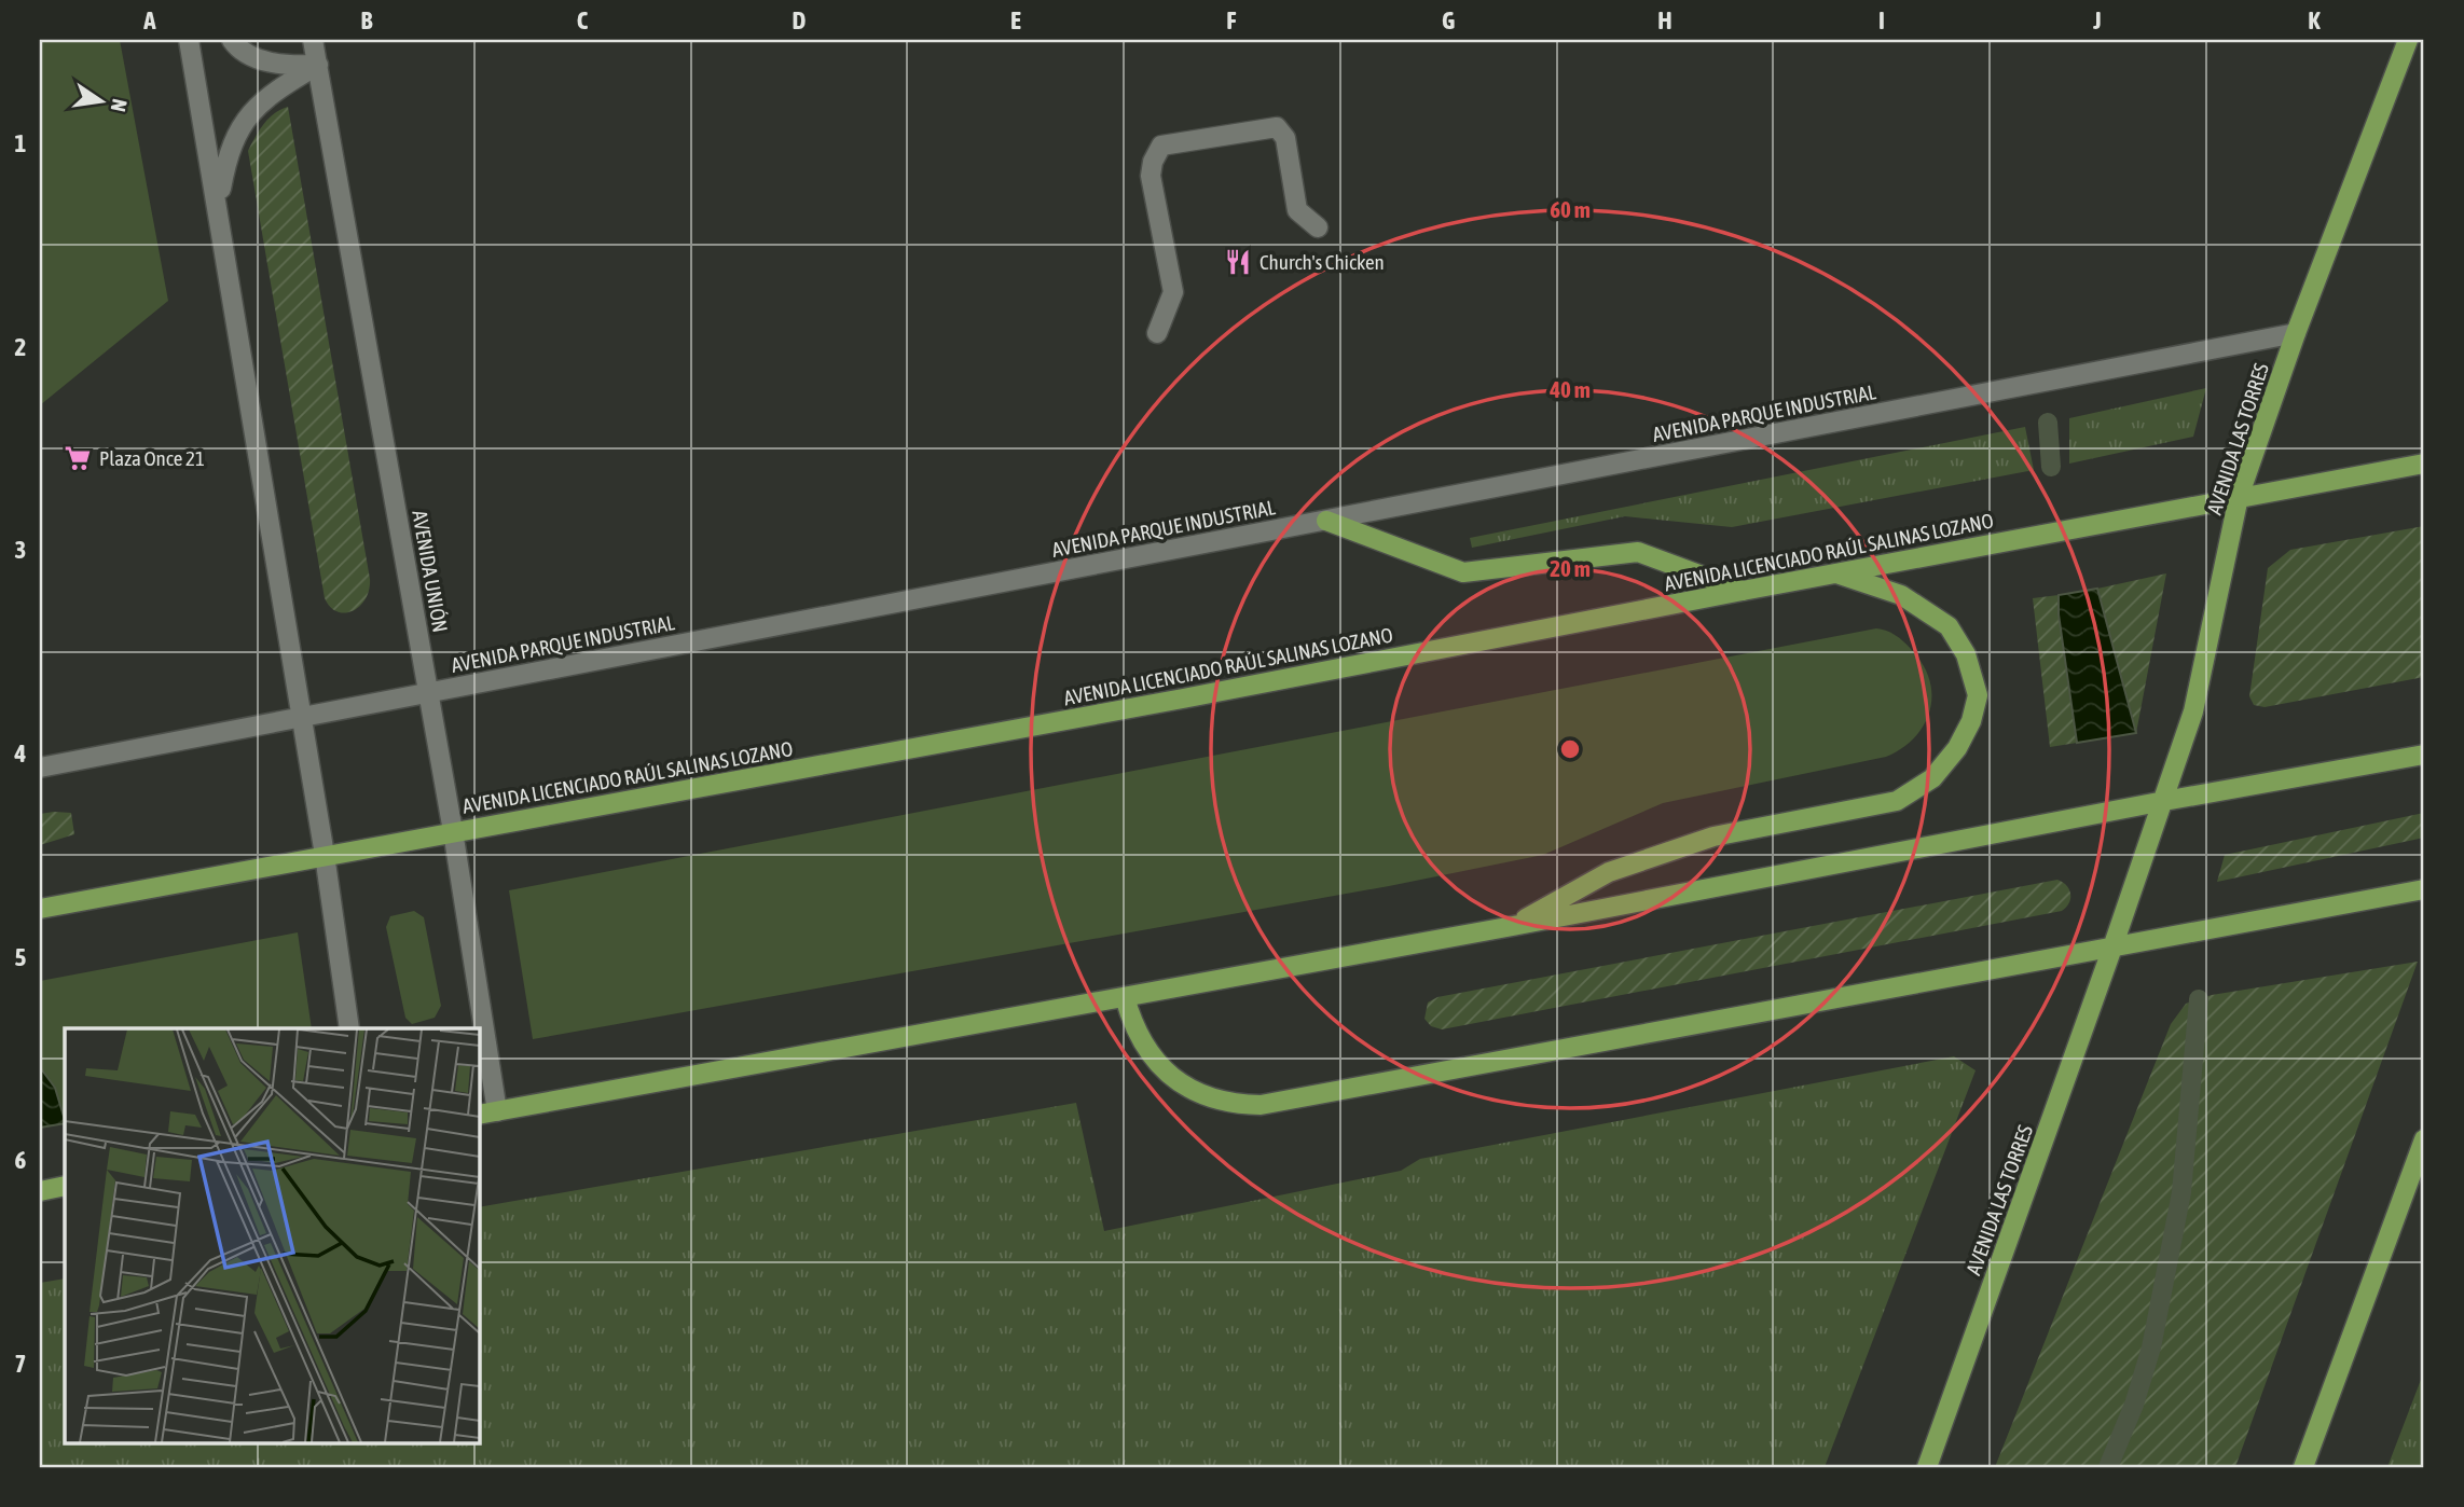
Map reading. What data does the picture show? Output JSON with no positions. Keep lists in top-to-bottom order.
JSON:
{
  "streets": {
    "main road": ["AVENIDA LAS TORRES", "AVENIDA LICENCIADO RAÚL SALINAS LOZANO"],
    "street": ["AVENIDA PARQUE INDUSTRIAL", "AVENIDA UNIÓN"]
  },
  "crossings": [
    ["AVENIDA PARQUE INDUSTRIAL", "AVENIDA LAS TORRES"],
    ["AVENIDA PARQUE INDUSTRIAL", "AVENIDA UNIÓN"],
    ["AVENIDA LAS TORRES", "AVENIDA LICENCIADO RAÚL SALINAS LOZANO"],
    ["AVENIDA LICENCIADO RAÚL SALINAS LOZANO", "AVENIDA UNIÓN"]
  ],
  "places": {
    "restaurant": ["Church's Chicken"],
    "supermarket": ["Plaza Once 21"]
  },
  "north": "right",
  "grid": {
    "columns": [
      "A",
      "B",
      "C",
      "D",
      "E",
      "F",
      "G",
      "H",
      "I",
      "J",
      "K"
    ],
    "rows": [
      "1",
      "2",
      "3",
      "4",
      "5",
      "6",
      "7"
    ]
  },
  "rings": ["60 m", "40 m", "20 m"]
}
